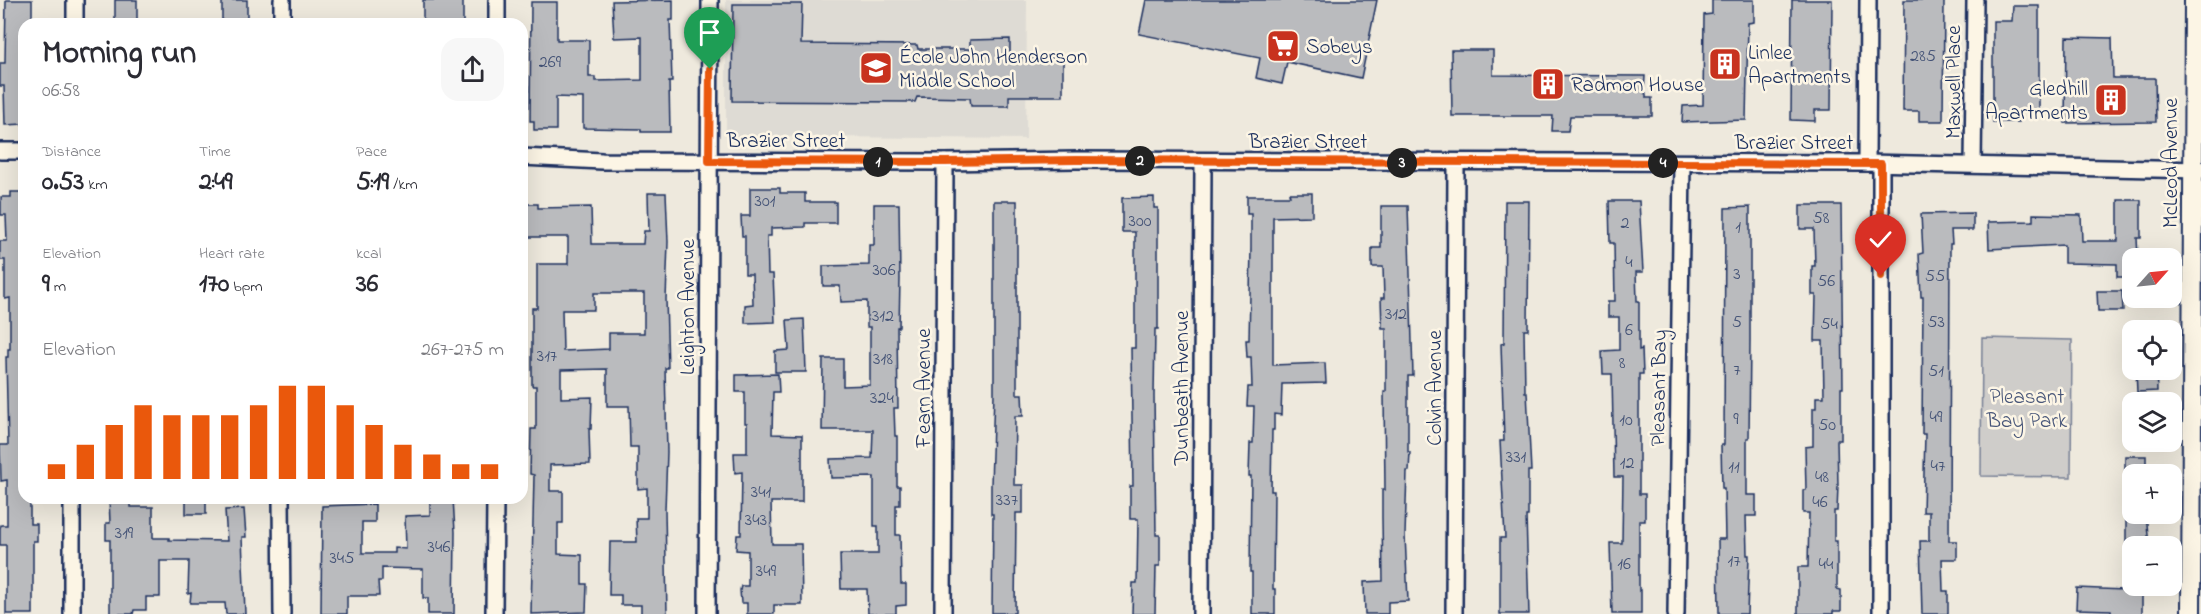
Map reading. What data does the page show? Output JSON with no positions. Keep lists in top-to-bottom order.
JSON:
{
  "streets": {
    "street": [
      "Maxwell Place",
      "Brazier Street",
      "McLeod Avenue",
      "Leighton Avenue",
      "Fearn Avenue",
      "Dunbeath Avenue",
      "Colvin Avenue",
      "Pleasant Bay"
    ]
  },
  "crossings": [
    ["Maxwell Place", "Brazier Street"],
    ["Brazier Street", "McLeod Avenue"],
    ["Brazier Street", "Leighton Avenue"],
    ["Brazier Street", "Fearn Avenue"],
    ["Brazier Street", "Dunbeath Avenue"],
    ["Brazier Street", "Colvin Avenue"],
    ["Brazier Street", "Pleasant Bay"]
  ],
  "parks": ["Pleasant Bay Park"],
  "places": {
    "supermarket": ["Sobeys"],
    "building": ["Linlee Apartments", "Radmon House", "Gledhill Apartments"],
    "school or university": ["École John Henderson Middle School"]
  },
  "house_numbers": [
    "285",
    "269",
    "301",
    "58",
    "300",
    "2",
    "1",
    "4",
    "306",
    "3",
    "55",
    "56",
    "312",
    "312",
    "5",
    "53",
    "54",
    "6",
    "317",
    "318",
    "8",
    "7",
    "51",
    "324",
    "49",
    "9",
    "10",
    "50",
    "331",
    "12",
    "47",
    "11",
    "48",
    "341",
    "337",
    "46",
    "343",
    "319",
    "346",
    "345",
    "17",
    "16",
    "44",
    "349"
  ],
  "north": "top right",
  "page": {
    "heading": ["Morning run", "06:58"],
    "stats": [
      ["Distance", "0.53 km"],
      ["Time", "2:49"],
      ["Pace", "5:19 /km"],
      ["Elevation", "9 m"],
      ["Heart rate", "170 bpm"],
      ["kcal", "36"]
    ],
    "pins": [
      "2",
      "1",
      "3",
      "4"
    ],
    "map_buttons": ["+", "−"],
    "chart": ["Elevation", "267–275 m"]
  }
}
